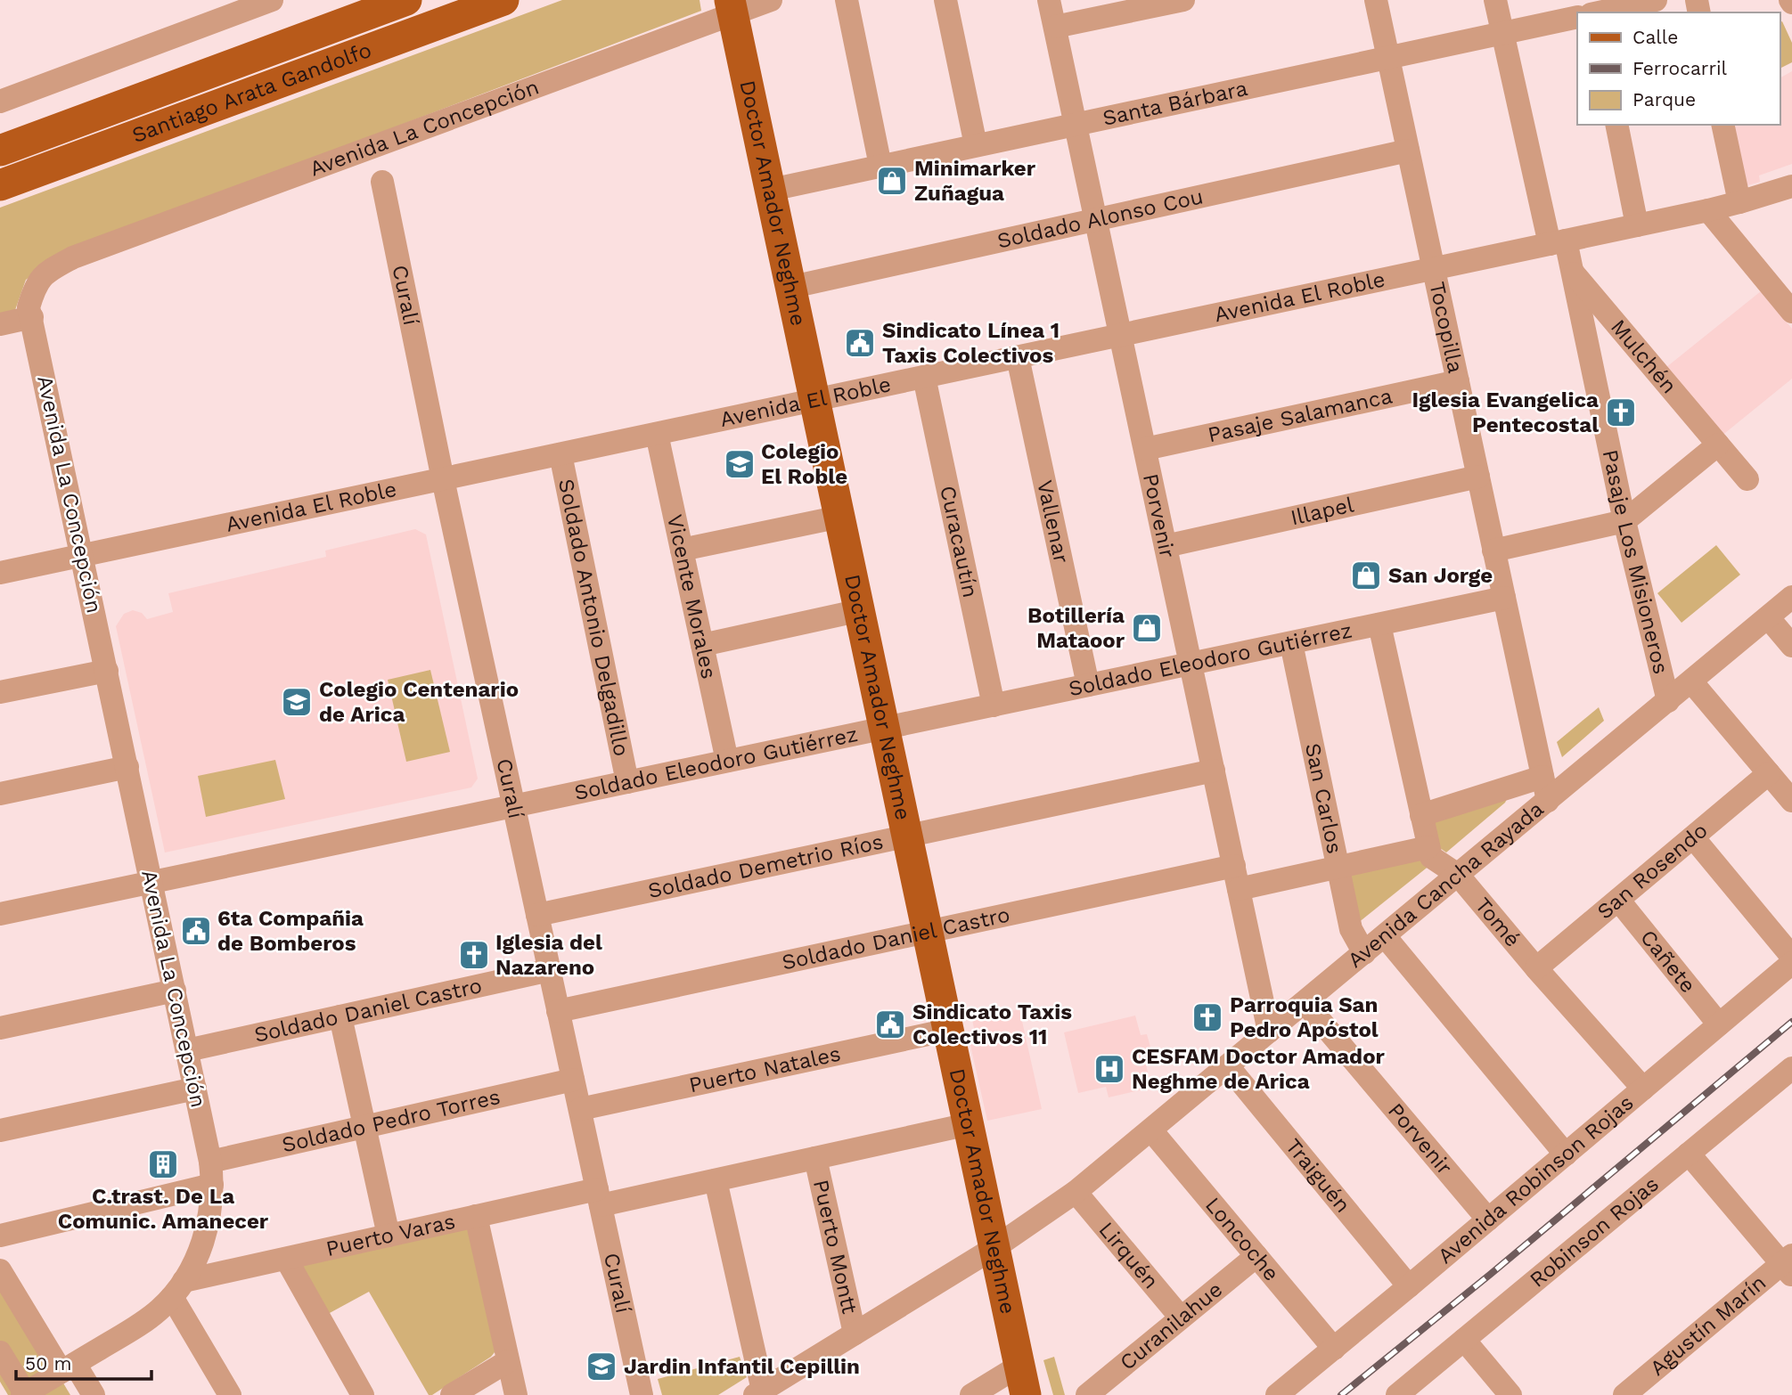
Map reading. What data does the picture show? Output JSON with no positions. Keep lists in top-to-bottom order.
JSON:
{
  "streets": {
    "main road": ["Santiago Arata Gandolfo", "Doctor Amador Neghme"],
    "street": [
      "Santa Bárbara",
      "Avenida La Concepción",
      "Soldado Alonso Cou",
      "Curalí",
      "Avenida El Roble",
      "Tocopilla",
      "Mulchén",
      "Pasaje Salamanca",
      "Illapel",
      "Porvenir",
      "Vallenar",
      "Curacautín",
      "Pasaje Los Misioneros",
      "Vicente Morales",
      "Soldado Antonio Delgadillo",
      "Soldado Eleodoro Gutiérrez",
      "San Carlos",
      "Soldado Demetrio Ríos",
      "San Rosendo",
      "Avenida Cancha Rayada",
      "Tomé",
      "Soldado Daniel Castro",
      "Cañete",
      "Puerto Natales",
      "Soldado Pedro Torres",
      "Traiguén",
      "Avenida Robinson Rojas",
      "Robinson Rojas",
      "Puerto Varas",
      "Loncoche",
      "Puerto Montt",
      "Lirquén",
      "Curanilahue",
      "Agustín Marín"
    ]
  },
  "crossings": [
    ["Santa Bárbara", "Doctor Amador Neghme"],
    ["Santa Bárbara", "Tocopilla"],
    ["Santa Bárbara", "Porvenir"],
    ["Santa Bárbara", "Pasaje Los Misioneros"],
    ["Avenida La Concepción", "Doctor Amador Neghme"],
    ["Avenida La Concepción", "Avenida El Roble"],
    ["Avenida La Concepción", "Soldado Eleodoro Gutiérrez"],
    ["Avenida La Concepción", "Soldado Daniel Castro"],
    ["Avenida La Concepción", "Soldado Pedro Torres"],
    ["Avenida La Concepción", "Puerto Varas"],
    ["Doctor Amador Neghme", "Soldado Alonso Cou"],
    ["Doctor Amador Neghme", "Avenida El Roble"],
    ["Doctor Amador Neghme", "Soldado Eleodoro Gutiérrez"],
    ["Doctor Amador Neghme", "Soldado Demetrio Ríos"],
    ["Doctor Amador Neghme", "Avenida Cancha Rayada"],
    ["Doctor Amador Neghme", "Soldado Daniel Castro"],
    ["Doctor Amador Neghme", "Puerto Natales"],
    ["Doctor Amador Neghme", "Puerto Varas"],
    ["Soldado Alonso Cou", "Tocopilla"],
    ["Soldado Alonso Cou", "Porvenir"],
    ["Curalí", "Avenida El Roble"],
    ["Curalí", "Soldado Eleodoro Gutiérrez"],
    ["Curalí", "Soldado Demetrio Ríos"],
    ["Curalí", "Soldado Daniel Castro"],
    ["Curalí", "Puerto Natales"],
    ["Curalí", "Soldado Pedro Torres"],
    ["Curalí", "Puerto Varas"],
    ["Avenida El Roble", "Tocopilla"],
    ["Avenida El Roble", "Porvenir"],
    ["Avenida El Roble", "Vallenar"],
    ["Avenida El Roble", "Curacautín"],
    ["Avenida El Roble", "Pasaje Los Misioneros"],
    ["Avenida El Roble", "Vicente Morales"],
    ["Avenida El Roble", "Soldado Antonio Delgadillo"],
    ["Tocopilla", "Pasaje Salamanca"],
    ["Tocopilla", "Illapel"],
    ["Tocopilla", "Soldado Eleodoro Gutiérrez"],
    ["Tocopilla", "Avenida Cancha Rayada"],
    ["Mulchén", "Pasaje Los Misioneros"],
    ["Pasaje Salamanca", "Porvenir"],
    ["Illapel", "Porvenir"],
    ["Porvenir", "Soldado Eleodoro Gutiérrez"],
    ["Porvenir", "Soldado Demetrio Ríos"],
    ["Porvenir", "Avenida Cancha Rayada"],
    ["Porvenir", "Soldado Daniel Castro"],
    ["Porvenir", "Avenida Robinson Rojas"],
    ["Vallenar", "Soldado Eleodoro Gutiérrez"],
    ["Curacautín", "Soldado Eleodoro Gutiérrez"],
    ["Pasaje Los Misioneros", "San Rosendo"],
    ["Pasaje Los Misioneros", "Avenida Cancha Rayada"],
    ["Vicente Morales", "Soldado Eleodoro Gutiérrez"],
    ["Soldado Antonio Delgadillo", "Soldado Eleodoro Gutiérrez"],
    ["Soldado Eleodoro Gutiérrez", "San Carlos"],
    ["San Carlos", "Avenida Cancha Rayada"],
    ["San Rosendo", "Tomé"],
    ["San Rosendo", "Cañete"],
    ["Avenida Cancha Rayada", "Tomé"],
    ["Avenida Cancha Rayada", "Traiguén"],
    ["Avenida Cancha Rayada", "Loncoche"],
    ["Avenida Cancha Rayada", "Puerto Montt"],
    ["Avenida Cancha Rayada", "Lirquén"],
    ["Tomé", "Avenida Robinson Rojas"],
    ["Cañete", "Avenida Robinson Rojas"],
    ["Traiguén", "Avenida Robinson Rojas"],
    ["Avenida Robinson Rojas", "Loncoche"],
    ["Puerto Varas", "Puerto Montt"],
    ["Loncoche", "Curanilahue"],
    ["Lirquén", "Curanilahue"]
  ],
  "places": {
    "shop": ["Minimarker Zuñagua", "San Jorge", "Botillería Mataoor"],
    "public building": ["Sindicato Línea 1 Taxis Colectivos", "6ta Compañia de Bomberos", "Sindicato Taxis Colectivos 11"],
    "church": ["Iglesia Evangelica Pentecostal", "Iglesia del Nazareno", "Parroquia San Pedro Apóstol"],
    "school or university": ["Colegio El Roble", "Colegio Centenario de Arica", "Jardin Infantil Cepillin"],
    "hospital": ["CESFAM Doctor Amador Neghme de Arica"],
    "building": ["C.trast. De La Comunic. Amanecer"]
  },
  "legend": ["Calle", "Ferrocarril", "Parque"],
  "scale_bar": "50 m"
}
